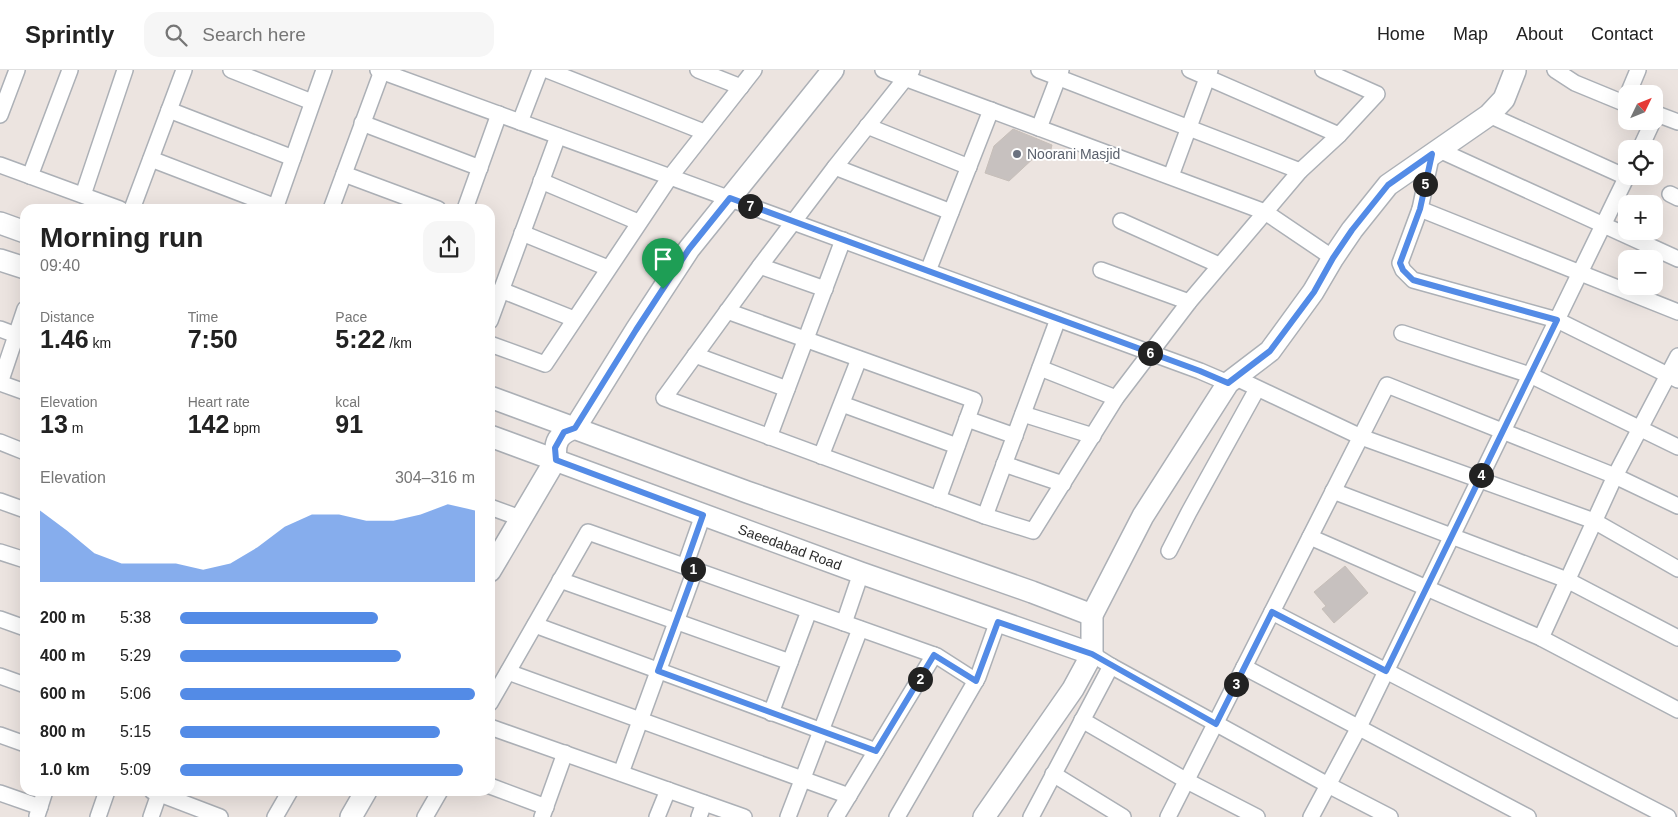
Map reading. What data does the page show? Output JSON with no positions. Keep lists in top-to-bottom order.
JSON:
{
  "streets": {
    "street": ["Saeedabad Road"]
  },
  "places": ["Noorani Masjid"],
  "north": "top right",
  "page": {
    "header": "Sprintly",
    "search": "Search here",
    "nav": [
      "Home",
      "Map",
      "About",
      "Contact"
    ],
    "map_buttons": ["+", "−"],
    "pins": [
      "5",
      "7",
      "6",
      "4",
      "1",
      "2",
      "3"
    ],
    "heading": ["Morning run", "09:40"],
    "stats": [
      ["Distance", "1.46 km"],
      ["Time", "7:50"],
      ["Pace", "5:22 /km"],
      ["Elevation", "13 m"],
      ["Heart rate", "142 bpm"],
      ["kcal", "91"]
    ],
    "chart": ["Elevation", "304–316 m"],
    "list": [
      {
        "name": "200 m",
        "note": "5:38"
      },
      {
        "name": "400 m",
        "note": "5:29"
      },
      {
        "name": "600 m",
        "note": "5:06"
      },
      {
        "name": "800 m",
        "note": "5:15"
      },
      {
        "name": "1.0 km",
        "note": "5:09"
      }
    ]
  }
}
